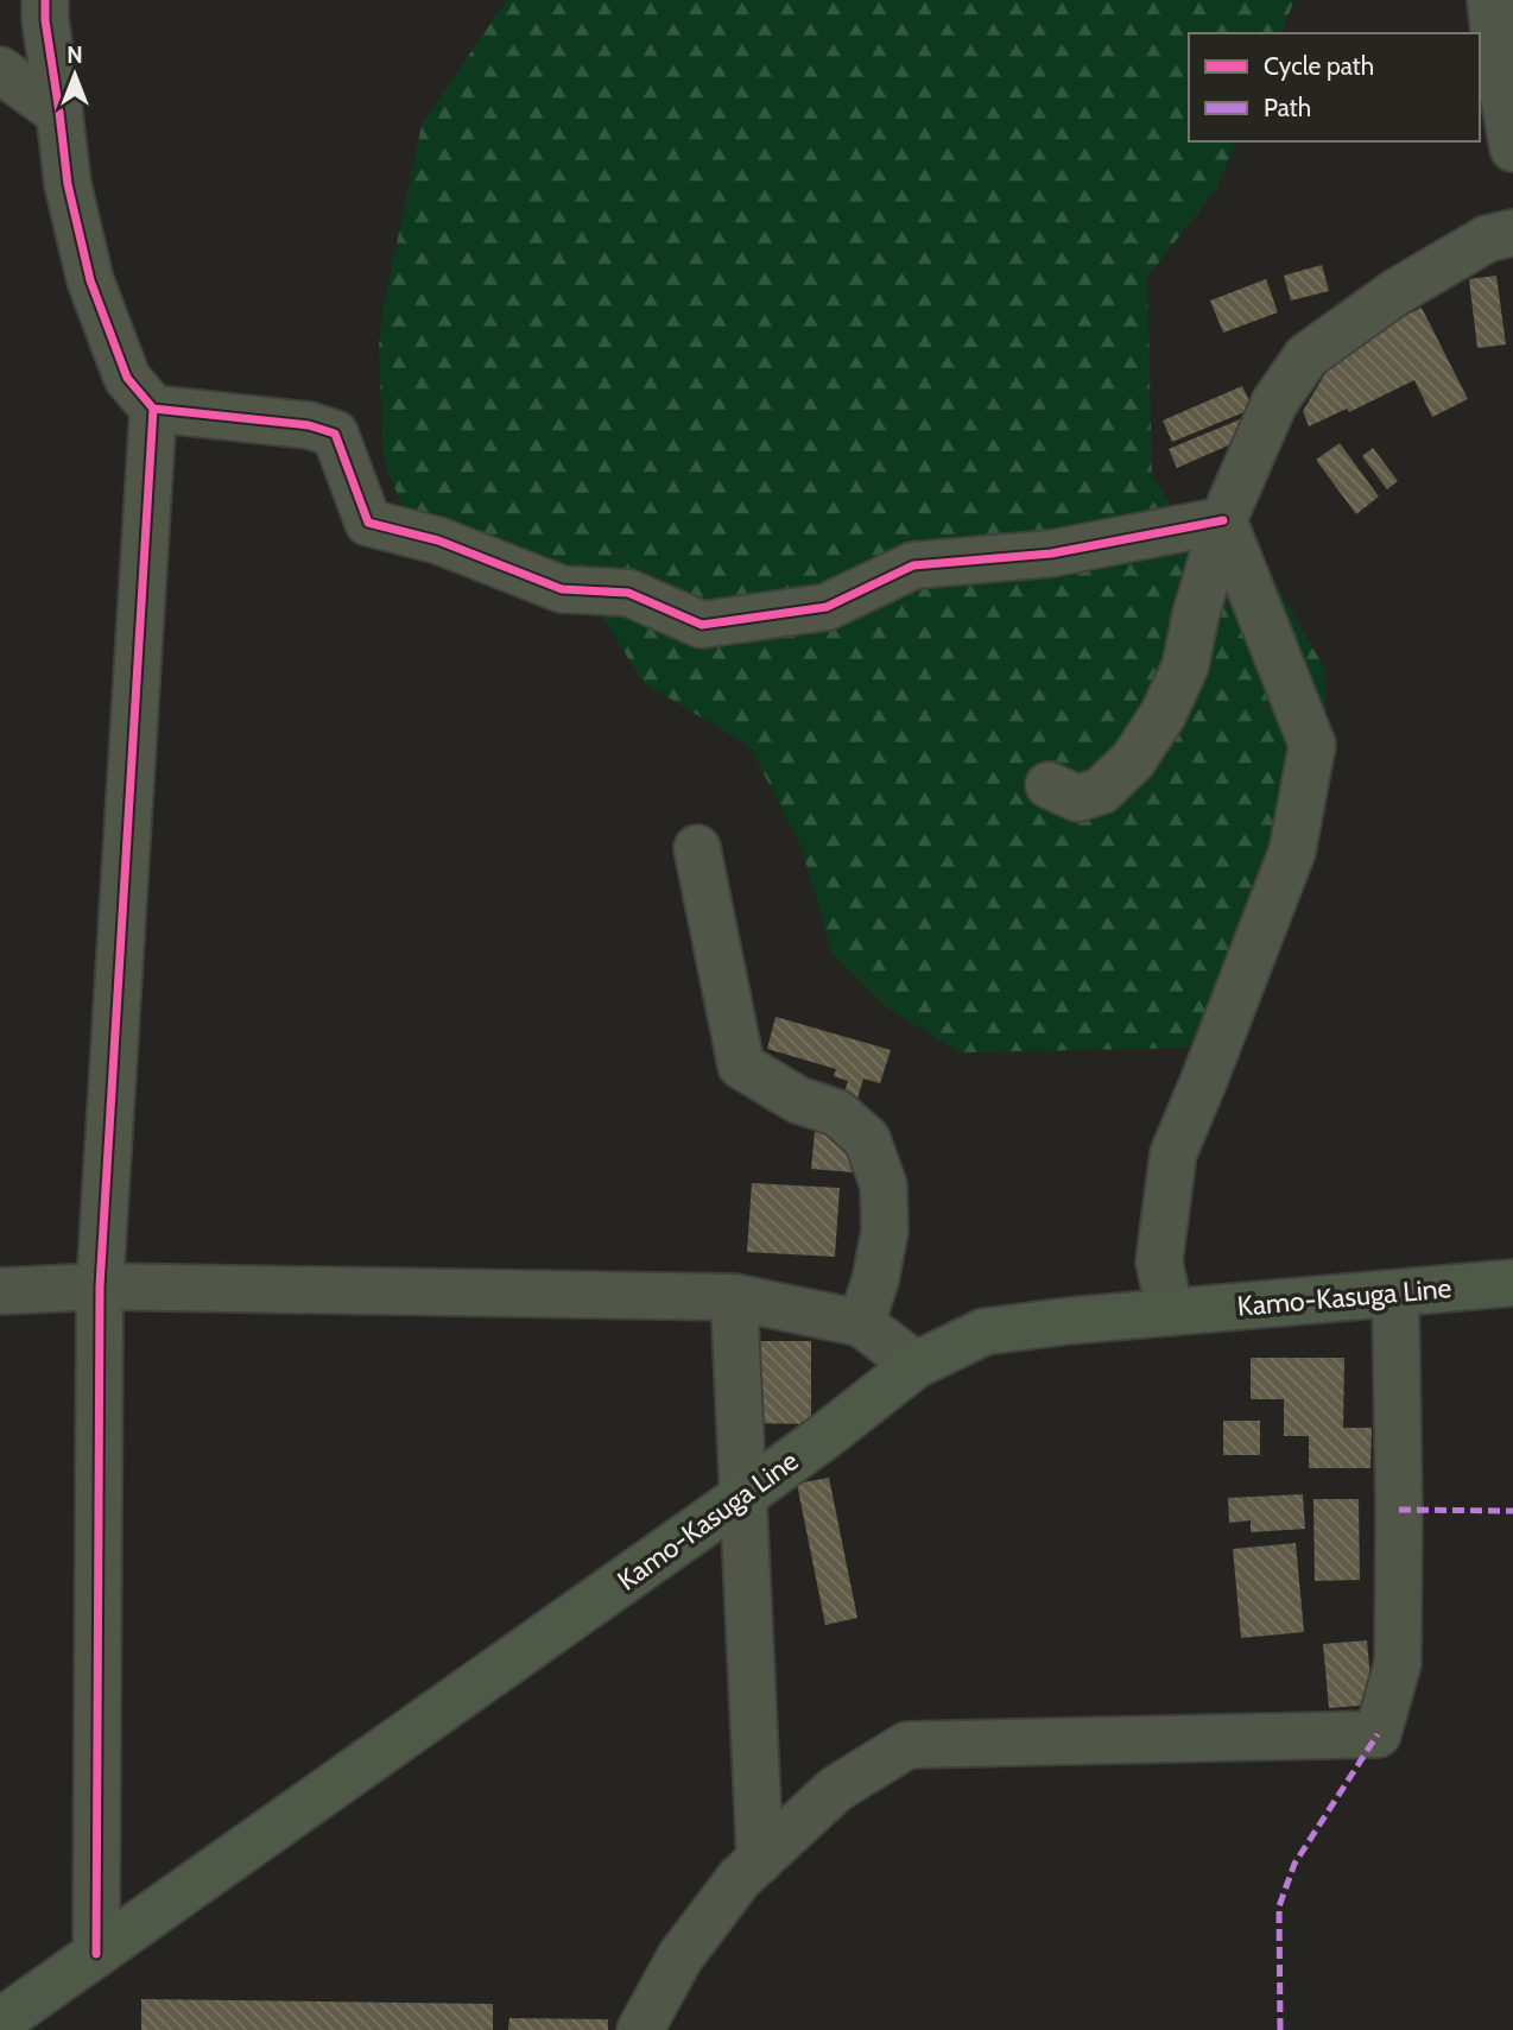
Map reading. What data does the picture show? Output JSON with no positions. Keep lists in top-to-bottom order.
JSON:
{
  "streets": {
    "main road": ["Kamo-Kasuga Line"]
  },
  "legend": ["Cycle path", "Path"],
  "north": "top"
}
